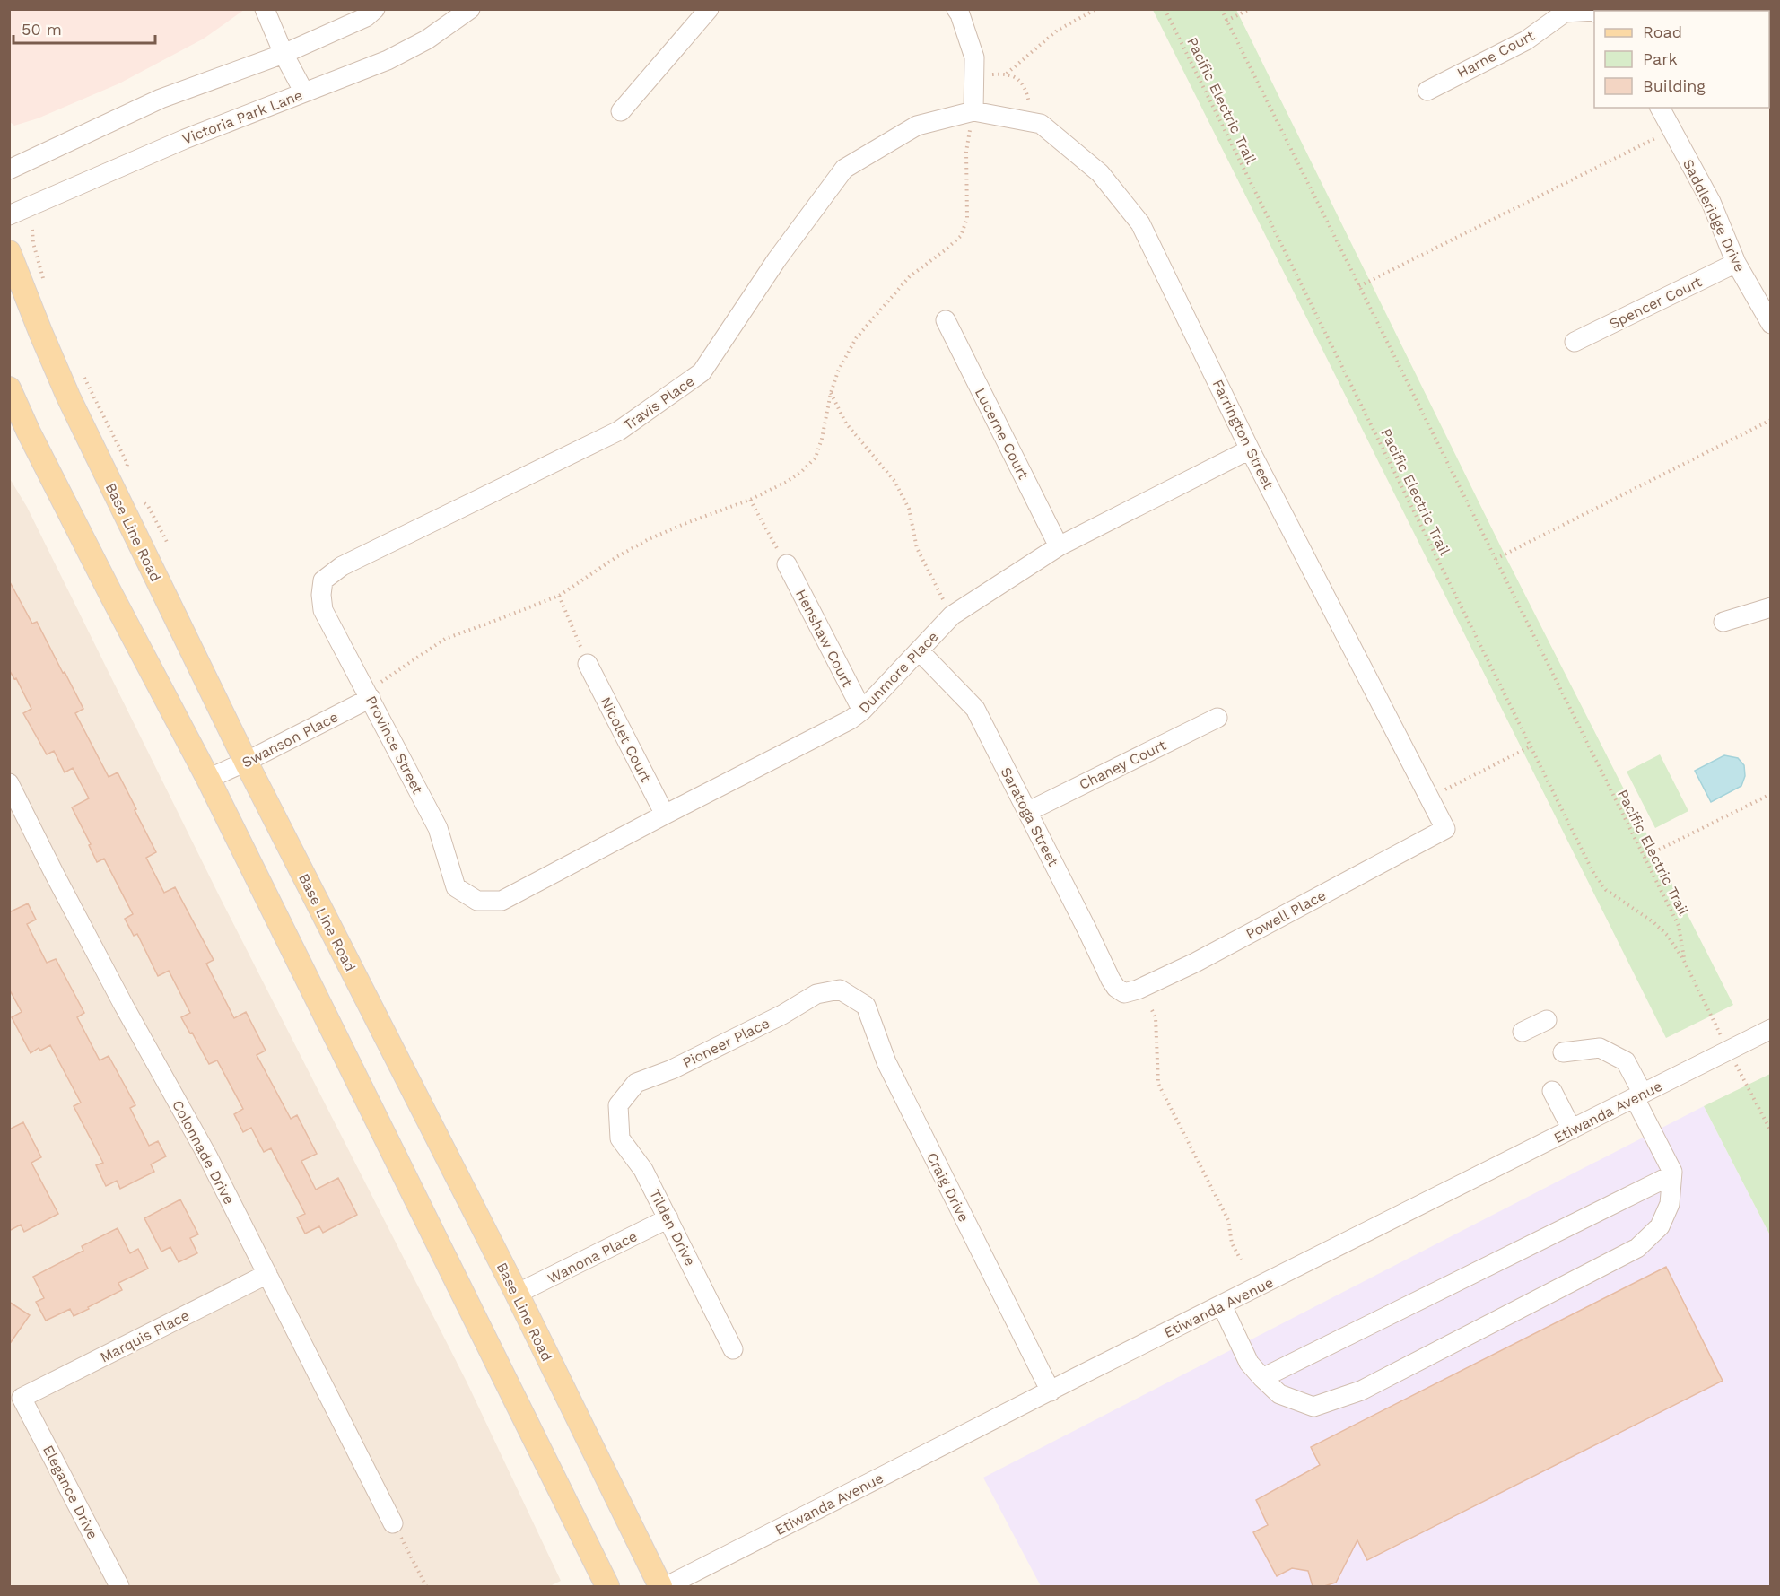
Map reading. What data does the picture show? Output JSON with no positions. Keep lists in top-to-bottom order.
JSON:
{
  "streets": {
    "main road": ["Base Line Road"],
    "street": [
      "Harne Court",
      "Victoria Park Lane",
      "Saddleridge Drive",
      "Spencer Court",
      "Travis Place",
      "Lucerne Court",
      "Farrington Street",
      "Henshaw Court",
      "Dunmore Place",
      "Swanson Place",
      "Nicolet Court",
      "Province Street",
      "Chaney Court",
      "Saratoga Street",
      "Powell Place",
      "Pioneer Place",
      "Etiwanda Avenue",
      "Colonnade Drive",
      "Craig Drive",
      "Tilden Drive",
      "Wanona Place",
      "Marquis Place",
      "Elegance Drive"
    ],
    "path": ["Pacific Electric Trail"]
  },
  "crossings": [
    ["Saddleridge Drive", "Spencer Court"],
    ["Travis Place", "Farrington Street"],
    ["Travis Place", "Province Street"],
    ["Lucerne Court", "Dunmore Place"],
    ["Farrington Street", "Dunmore Place"],
    ["Farrington Street", "Powell Place"],
    ["Base Line Road", "Swanson Place"],
    ["Base Line Road", "Wanona Place"],
    ["Henshaw Court", "Dunmore Place"],
    ["Dunmore Place", "Nicolet Court"],
    ["Dunmore Place", "Province Street"],
    ["Dunmore Place", "Saratoga Street"],
    ["Swanson Place", "Province Street"],
    ["Chaney Court", "Saratoga Street"],
    ["Saratoga Street", "Powell Place"],
    ["Pioneer Place", "Craig Drive"],
    ["Pioneer Place", "Tilden Drive"],
    ["Etiwanda Avenue", "Craig Drive"],
    ["Colonnade Drive", "Marquis Place"],
    ["Tilden Drive", "Wanona Place"],
    ["Marquis Place", "Elegance Drive"]
  ],
  "legend": ["Road", "Park", "Building"],
  "scale_bar": "50 m"
}
